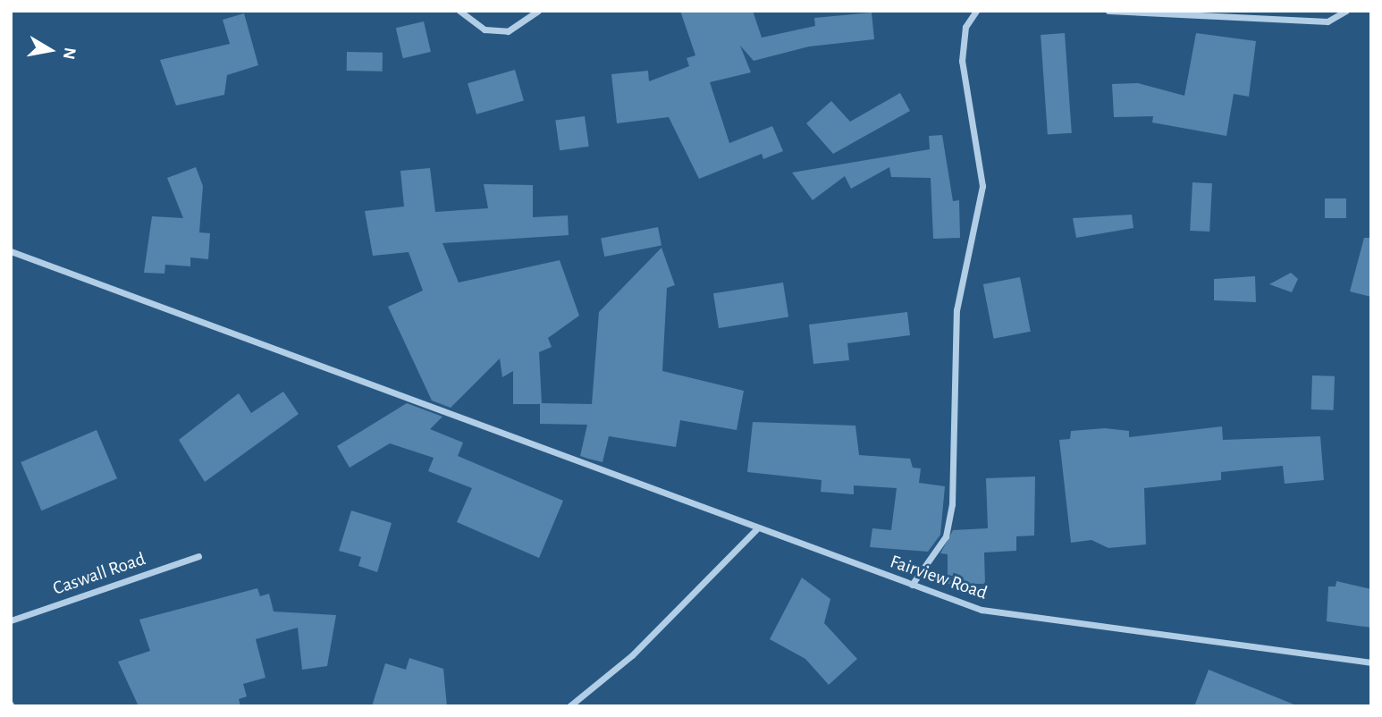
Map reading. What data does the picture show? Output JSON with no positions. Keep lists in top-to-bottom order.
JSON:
{
  "streets": {
    "street": ["Caswall Road", "Fairview Road"]
  },
  "north": "right"
}
